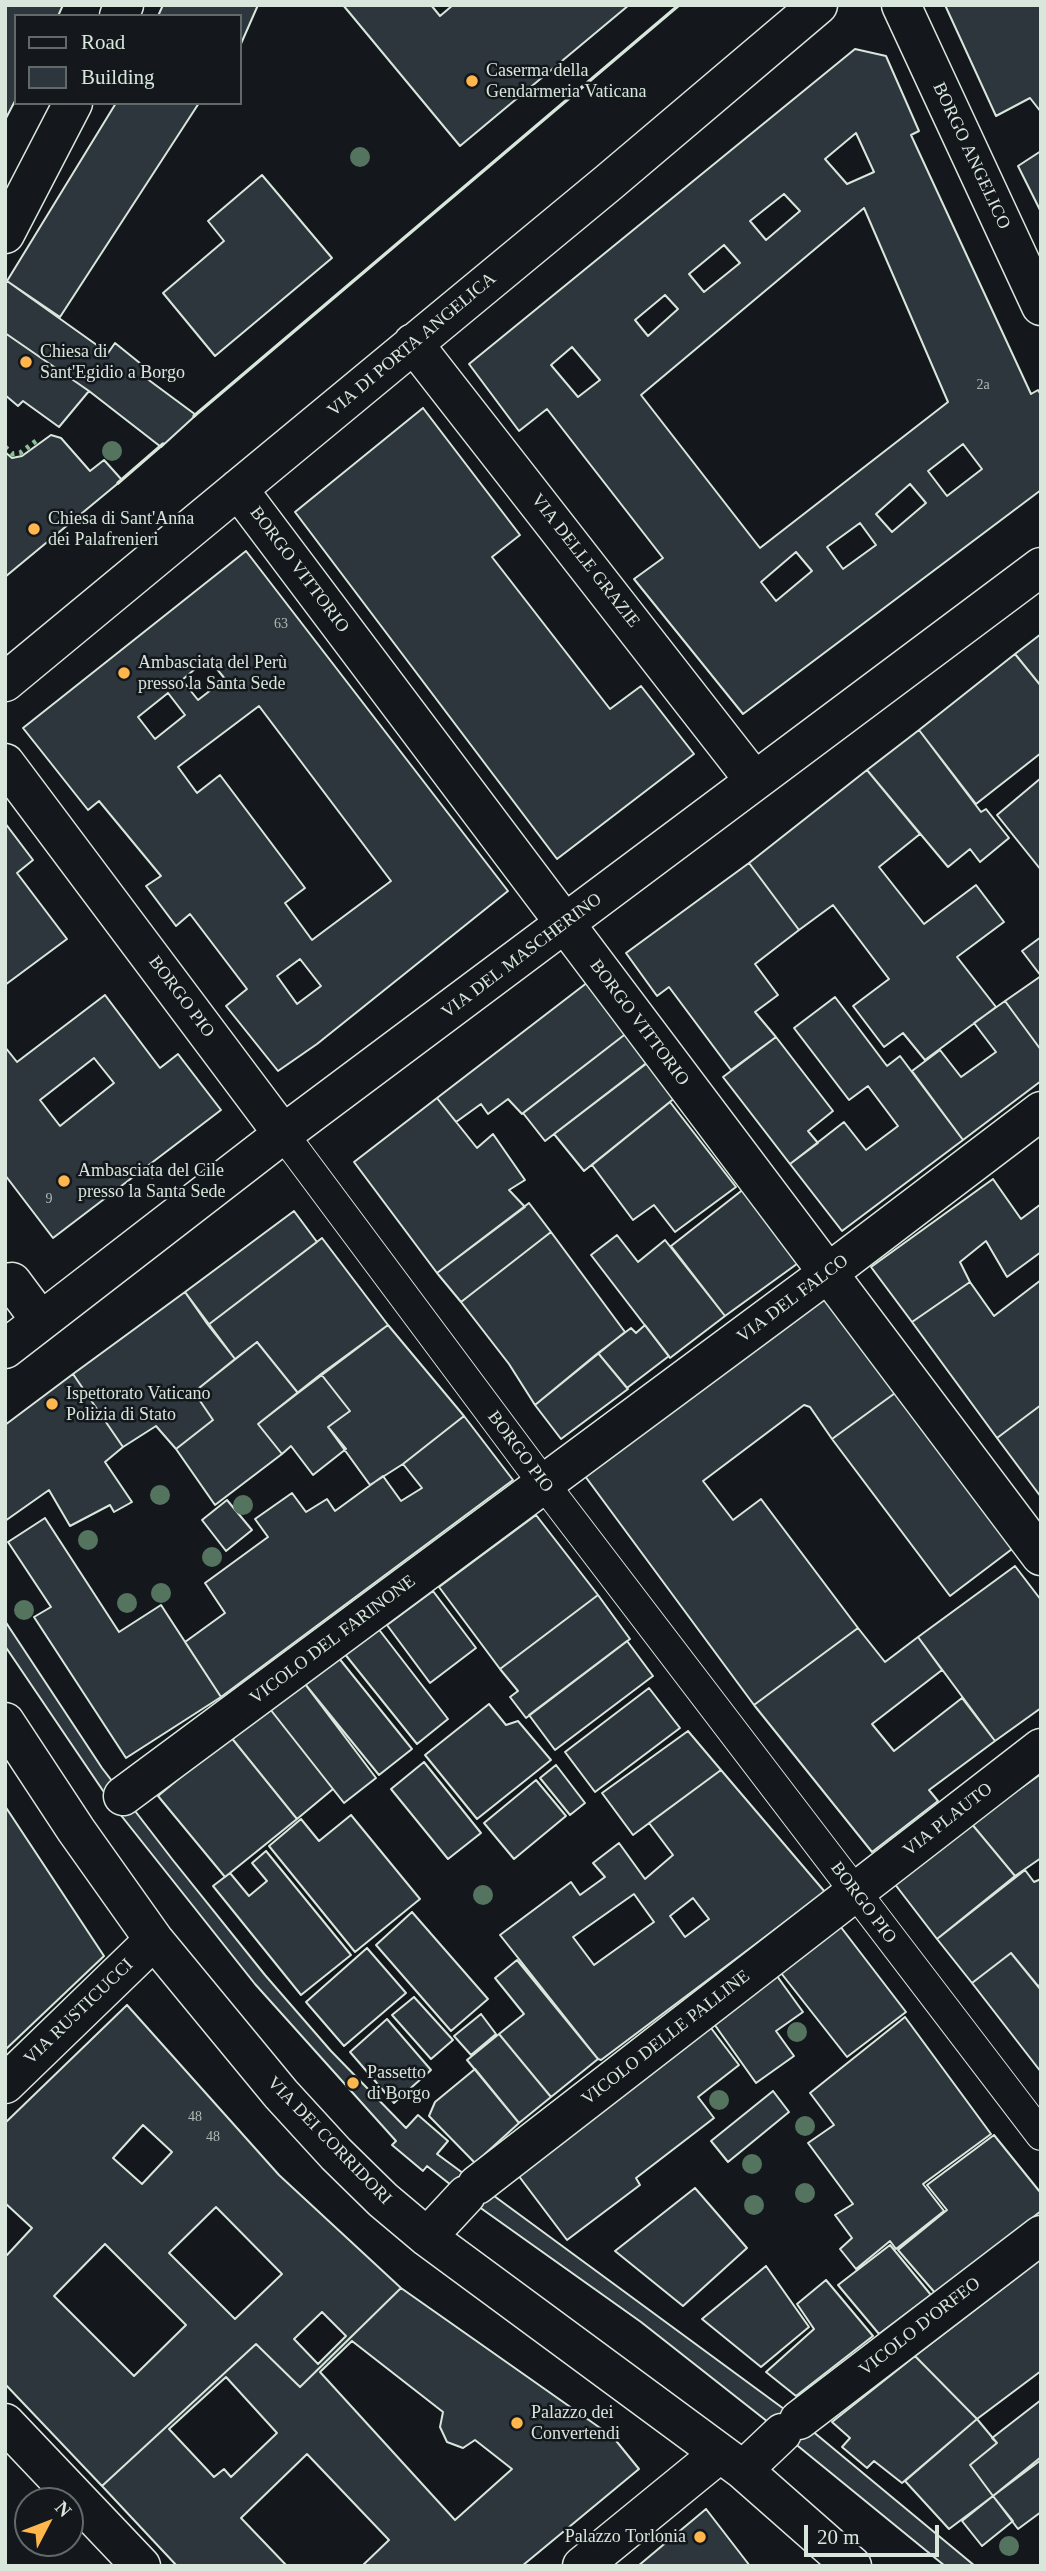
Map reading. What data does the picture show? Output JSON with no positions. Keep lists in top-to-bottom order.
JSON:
{
  "streets": {
    "street": [
      "BORGO ANGELICO",
      "VIA DI PORTA ANGELICA",
      "VIA DELLE GRAZIE",
      "BORGO VITTORIO",
      "VIA DEL MASCHERINO",
      "BORGO PIO",
      "VIA DEL FALCO",
      "VICOLO DEL FARINONE",
      "VIA PLAUTO",
      "VIA RUSTICUCCI",
      "VICOLO DELLE PALLINE",
      "VIA DEI CORRIDORI",
      "VICOLO D'ORFEO"
    ]
  },
  "crossings": [
    ["VIA DI PORTA ANGELICA", "VIA DELLE GRAZIE"],
    ["VIA DI PORTA ANGELICA", "BORGO VITTORIO"],
    ["VIA DELLE GRAZIE", "VIA DEL MASCHERINO"],
    ["BORGO VITTORIO", "VIA DEL MASCHERINO"],
    ["BORGO VITTORIO", "VIA DEL FALCO"],
    ["VIA DEL MASCHERINO", "BORGO PIO"],
    ["BORGO PIO", "VIA DEL FALCO"],
    ["BORGO PIO", "VICOLO DEL FARINONE"],
    ["BORGO PIO", "VIA PLAUTO"],
    ["BORGO PIO", "VICOLO DELLE PALLINE"],
    ["VIA DEL FALCO", "VICOLO DEL FARINONE"],
    ["VICOLO DEL FARINONE", "VIA DEI CORRIDORI"],
    ["VIA PLAUTO", "VICOLO DELLE PALLINE"],
    ["VIA RUSTICUCCI", "VIA DEI CORRIDORI"],
    ["VICOLO DELLE PALLINE", "VIA DEI CORRIDORI"],
    ["VIA DEI CORRIDORI", "VICOLO D'ORFEO"]
  ],
  "places": [
    "Caserma della Gendarmeria Vaticana",
    "Chiesa di Sant'Egidio a Borgo",
    "Chiesa di Sant'Anna dei Palafrenieri",
    "Ambasciata del Perù presso la Santa Sede",
    "Ambasciata del Cile presso la Santa Sede",
    "Ispettorato Vaticano Polizia di Stato",
    "Passetto di Borgo",
    "Palazzo dei Convertendi",
    "Palazzo Torlonia"
  ],
  "house_numbers": [
    "2a",
    "63",
    "9",
    "48",
    "48"
  ],
  "legend": ["Road", "Building"],
  "scale_bar": "20 m",
  "north": "top right"
}
